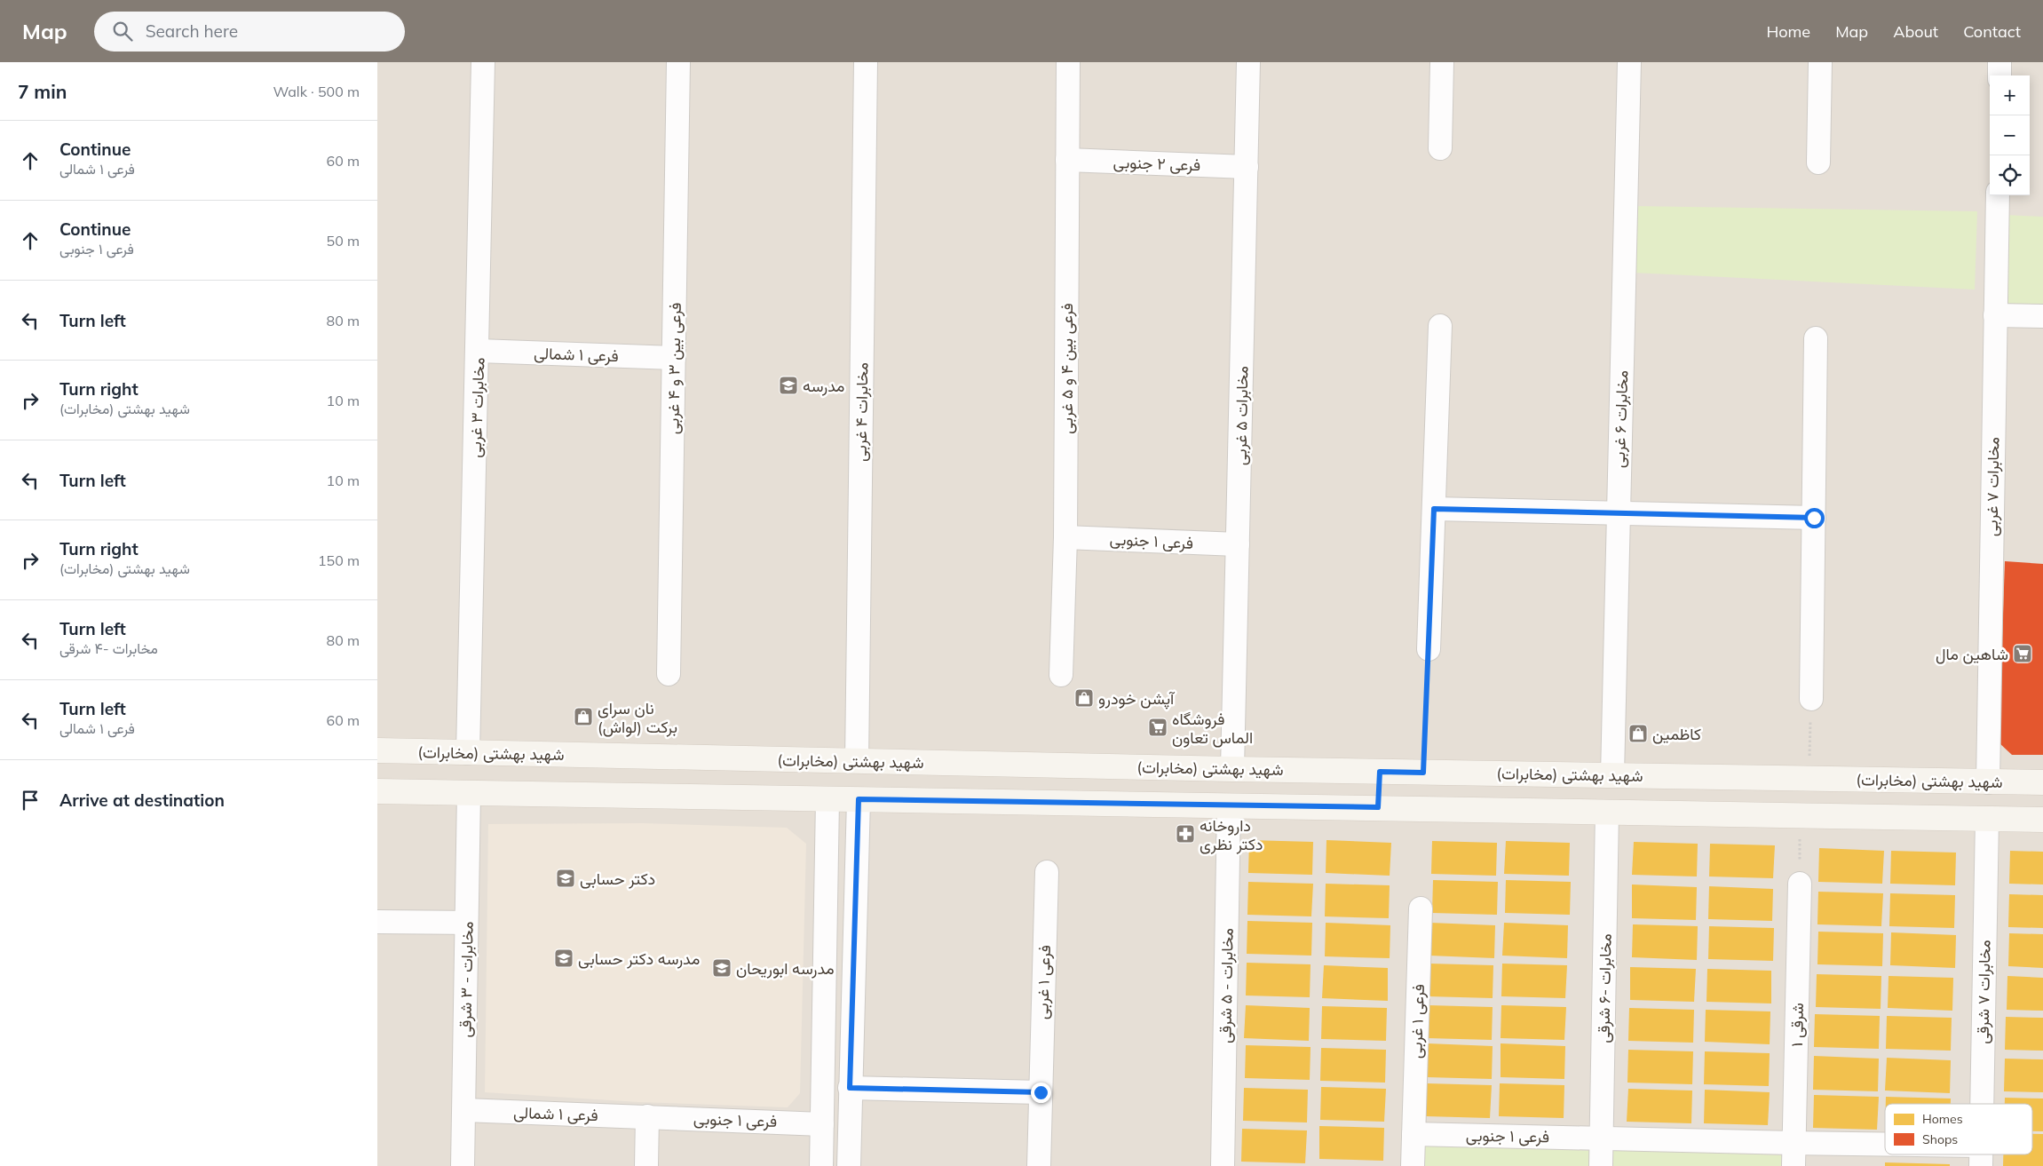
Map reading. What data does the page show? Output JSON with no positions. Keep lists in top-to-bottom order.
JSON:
{
  "streets": {
    "main road": ["شهید بهشتی (مخابرات)"],
    "street": [
      "فرعی ۲ جنوبی",
      "فرعی ۱ شمالی",
      "فرعی بین ۳ و ۴ غربی",
      "فرعی بین ۴ و ۵ غربی",
      "مخابرات ۳ غربی",
      "مخابرات ۴ غربی",
      "مخابرات ۵ غربی",
      "مخابرات ۶ غربی",
      "مخابرات ۷ غربی",
      "فرعی ۱ جنوبی",
      "مخابرات - ۳ شرقی",
      "فرعی ۱ غربی",
      "مخابرات - ۵ شرقی",
      "مخابرات -۶ شرقی",
      "مخابرات ۷ شرقی",
      "شرقی ۱"
    ]
  },
  "crossings": [
    ["فرعی ۲ جنوبی", "فرعی بین ۴ و ۵ غربی"],
    ["فرعی ۲ جنوبی", "مخابرات ۵ غربی"],
    ["فرعی ۱ شمالی", "فرعی بین ۳ و ۴ غربی"],
    ["فرعی ۱ شمالی", "مخابرات ۳ غربی"],
    ["فرعی ۱ شمالی", "فرعی ۱ جنوبی"],
    ["فرعی ۱ شمالی", "مخابرات - ۳ شرقی"],
    ["فرعی بین ۴ و ۵ غربی", "فرعی ۱ جنوبی"],
    ["مخابرات ۳ غربی", "شهید بهشتی (مخابرات)"],
    ["مخابرات ۴ غربی", "شهید بهشتی (مخابرات)"],
    ["مخابرات ۵ غربی", "فرعی ۱ جنوبی"],
    ["مخابرات ۵ غربی", "شهید بهشتی (مخابرات)"],
    ["مخابرات ۶ غربی", "شهید بهشتی (مخابرات)"],
    ["مخابرات ۷ غربی", "شهید بهشتی (مخابرات)"],
    ["فرعی ۱ جنوبی", "فرعی ۱ غربی"],
    ["فرعی ۱ جنوبی", "مخابرات -۶ شرقی"],
    ["فرعی ۱ جنوبی", "شرقی ۱"]
  ],
  "places": {
    "school or university": [
      "مدرسه",
      "دکتر حسابی",
      "مدرسه دکتر حسابی",
      "مدرسه ابوریحان"
    ],
    "supermarket": ["شاهین مال", "فروشگاه الماس تعاون"],
    "shop": ["آپشن خودرو", "نان سرای برکت (لواش)", "کاظمین"],
    "pharmacy": ["داروخانه دکتر نظری"]
  },
  "legend": ["Homes", "Shops"],
  "page": {
    "header": "Map",
    "search": "Search here",
    "nav": [
      "Home",
      "Map",
      "About",
      "Contact"
    ],
    "heading": ["7 min", "Walk · 500 m"],
    "map_buttons": ["+", "−"],
    "list": [
      ["Continue", "فرعی ۱ شمالی", "60 m"],
      ["Continue", "فرعی ۱ جنوبی", "50 m"],
      ["Turn left", "80 m"],
      ["Turn right", "شهید بهشتی (مخابرات)", "10 m"],
      ["Turn left", "10 m"],
      ["Turn right", "شهید بهشتی (مخابرات)", "150 m"],
      ["Turn left", "مخابرات -۴ شرقی", "80 m"],
      ["Turn left", "فرعی ۱ شمالی", "60 m"],
      "Arrive at destination"
    ]
  }
}
